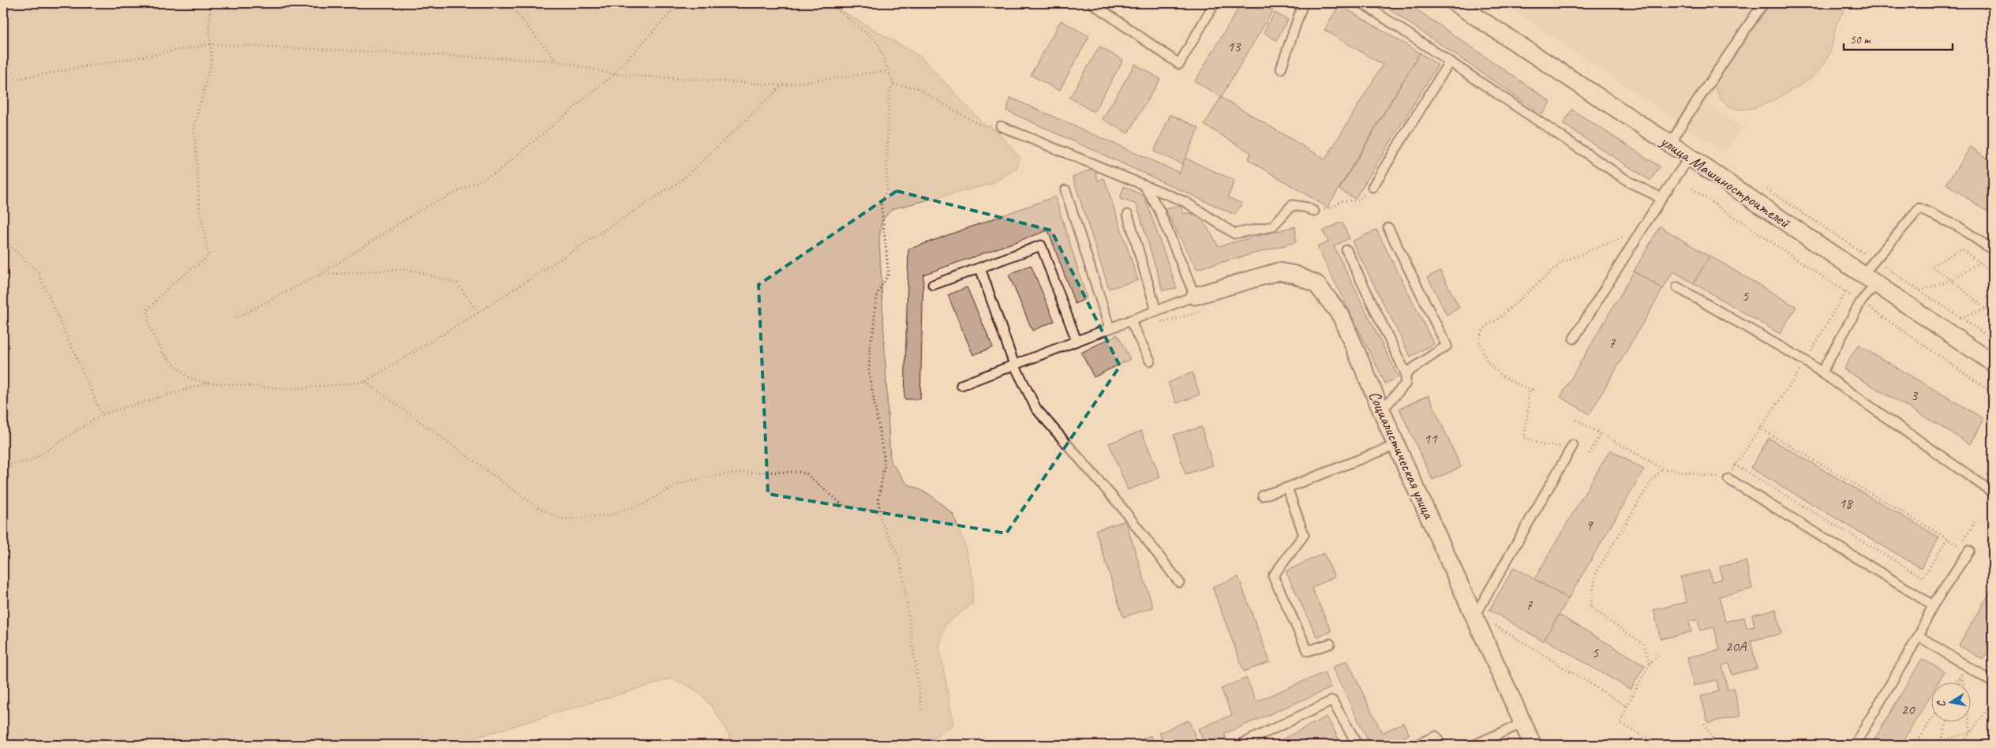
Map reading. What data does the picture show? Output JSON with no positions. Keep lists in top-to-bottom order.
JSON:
{
  "streets": {
    "street": ["улица Машиностроителей", "Социалистическая улица"]
  },
  "house_numbers": [
    "13",
    "5",
    "7",
    "3",
    "11",
    "18",
    "9",
    "7",
    "20А",
    "5",
    "20"
  ],
  "scale_bar": "50 m",
  "north": "left"
}
